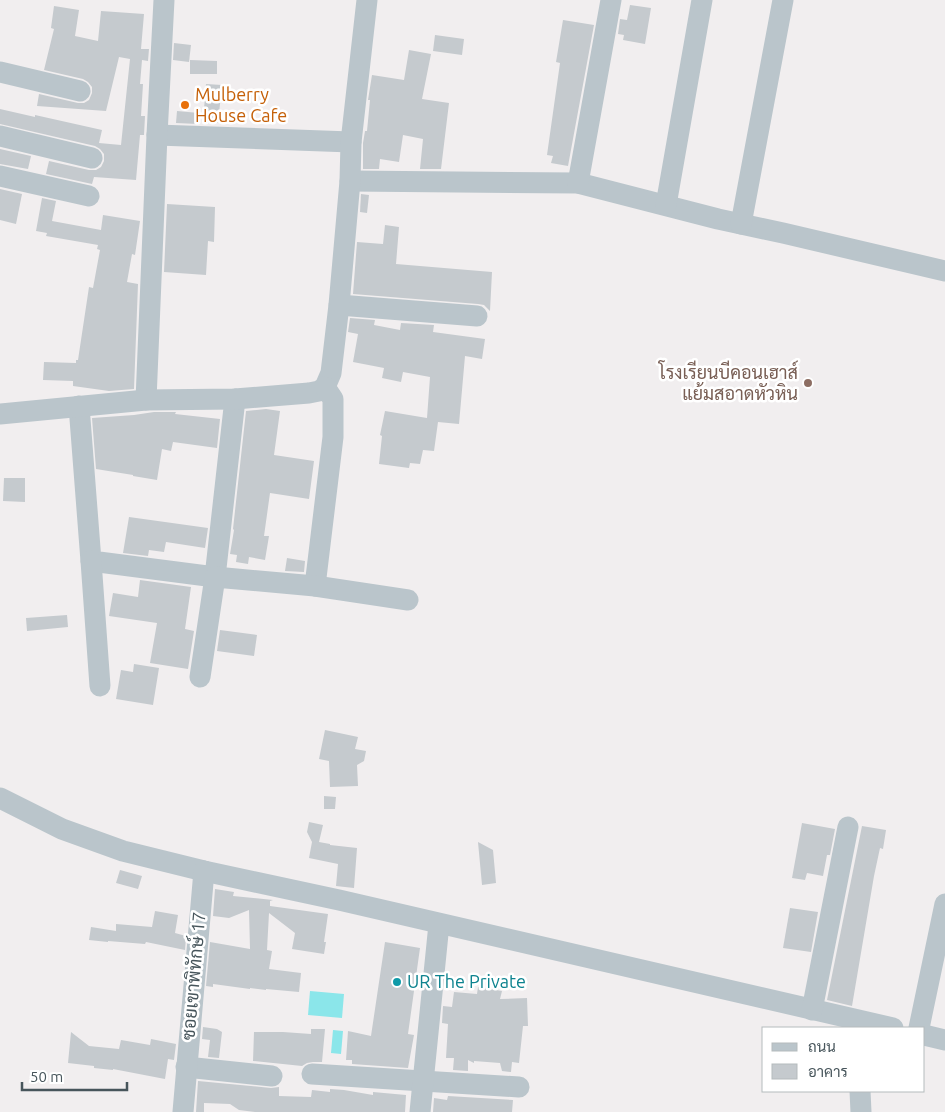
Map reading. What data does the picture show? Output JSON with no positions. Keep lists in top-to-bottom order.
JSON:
{
  "streets": {
    "street": ["ซอยเขาพิทักษ์ 17"]
  },
  "places": ["Mulberry House Cafe", "โรงเรียนบีคอนเฮาส์ แย้มสอาดหัวหิน", "UR The Private"],
  "legend": ["ถนน", "อาคาร"],
  "scale_bar": "50 m"
}
